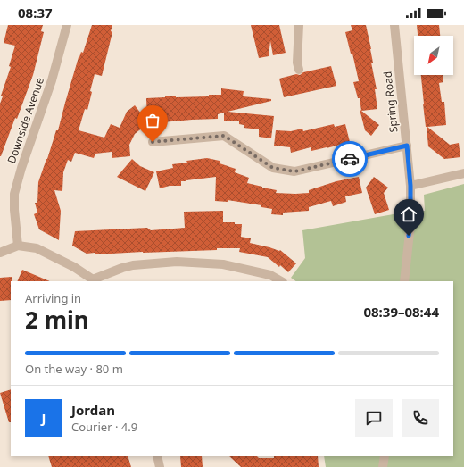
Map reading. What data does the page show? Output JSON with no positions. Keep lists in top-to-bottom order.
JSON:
{
  "streets": {
    "street": ["Spring Road", "Downside Avenue"]
  },
  "north": "bottom left",
  "page": {
    "status": "08:37",
    "heading": ["2 min", "Arriving in", "08:39–08:44"],
    "panel": ["Jordan", "Courier · 4.9"],
    "bar": "On the way · 80 m",
    "round": "J"
  }
}
